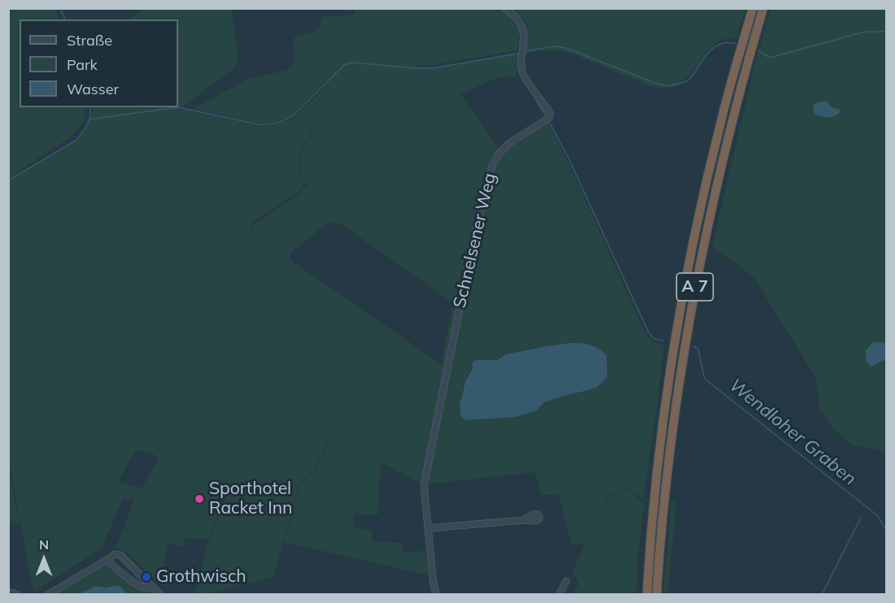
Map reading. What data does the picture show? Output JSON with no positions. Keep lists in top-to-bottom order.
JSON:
{
  "streets": {
    "highway": ["A 7"],
    "street": ["Schnelsener Weg"]
  },
  "water": ["Wendloher Graben"],
  "places": ["Sporthotel Racket Inn", "Grothwisch"],
  "legend": ["Straße", "Park", "Wasser"],
  "north": "top"
}
